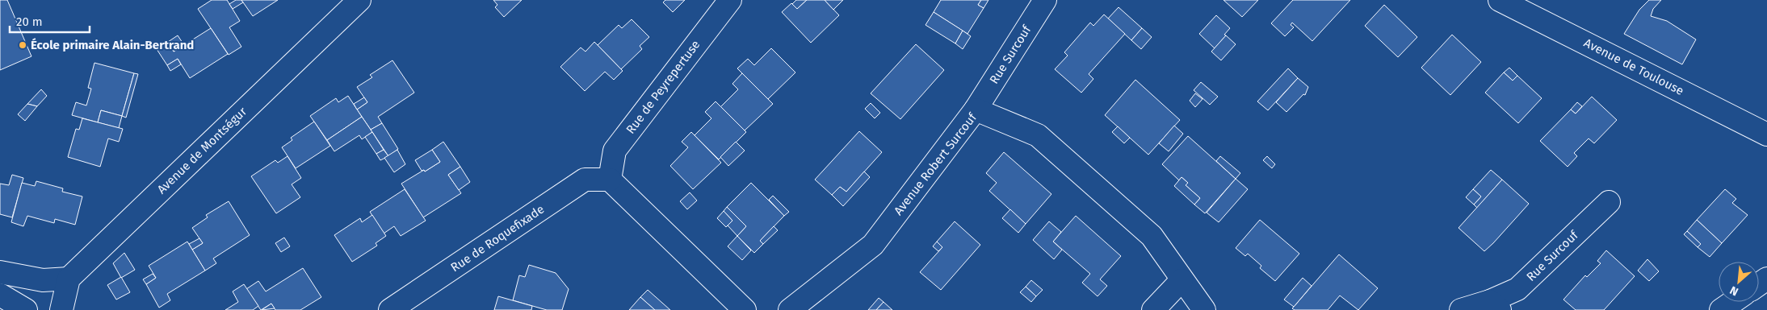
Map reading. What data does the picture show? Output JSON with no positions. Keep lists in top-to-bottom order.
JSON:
{
  "streets": {
    "street": [
      "Rue Surcouf",
      "Avenue de Toulouse",
      "Rue de Peyrepertuse",
      "Avenue de Montségur",
      "Avenue Robert Surcouf",
      "Rue de Roquefixade"
    ]
  },
  "crossings": [
    ["Rue Surcouf", "Avenue Robert Surcouf"],
    ["Rue de Peyrepertuse", "Rue de Roquefixade"]
  ],
  "places": ["École primaire Alain-Bertrand"],
  "scale_bar": "20 m",
  "north": "bottom left"
}
